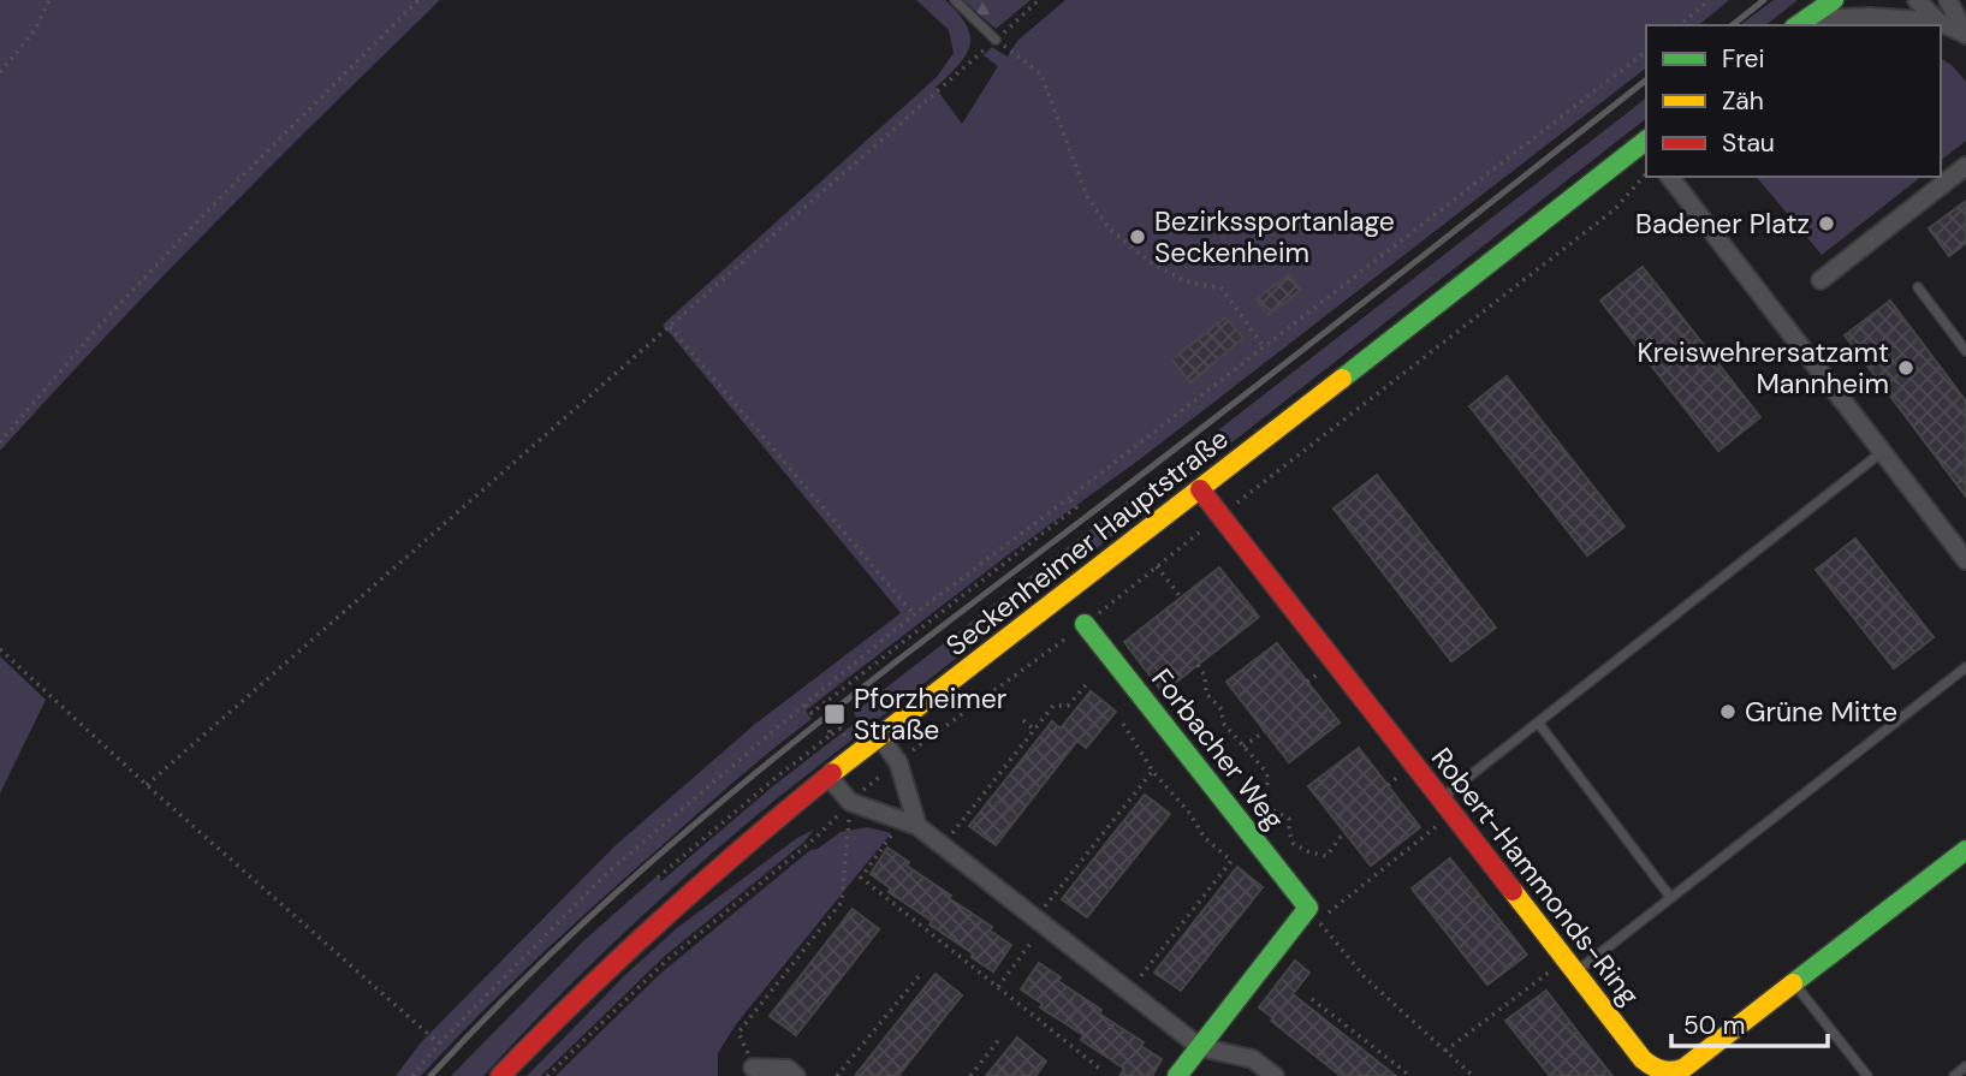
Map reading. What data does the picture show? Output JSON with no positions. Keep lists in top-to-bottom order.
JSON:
{
  "streets": {
    "street": ["Seckenheimer Hauptstraße", "Forbacher Weg", "Robert-Hammonds-Ring"]
  },
  "crossings": [
    ["Seckenheimer Hauptstraße", "Robert-Hammonds-Ring"]
  ],
  "places": {
    "other": [
      "Badener Platz",
      "Bezirkssportanlage Seckenheim",
      "Kreiswehrersatzamt Mannheim",
      "Grüne Mitte"
    ],
    "transit": ["Pforzheimer Straße"]
  },
  "legend": ["Frei", "Zäh", "Stau"],
  "scale_bar": "50 m"
}
